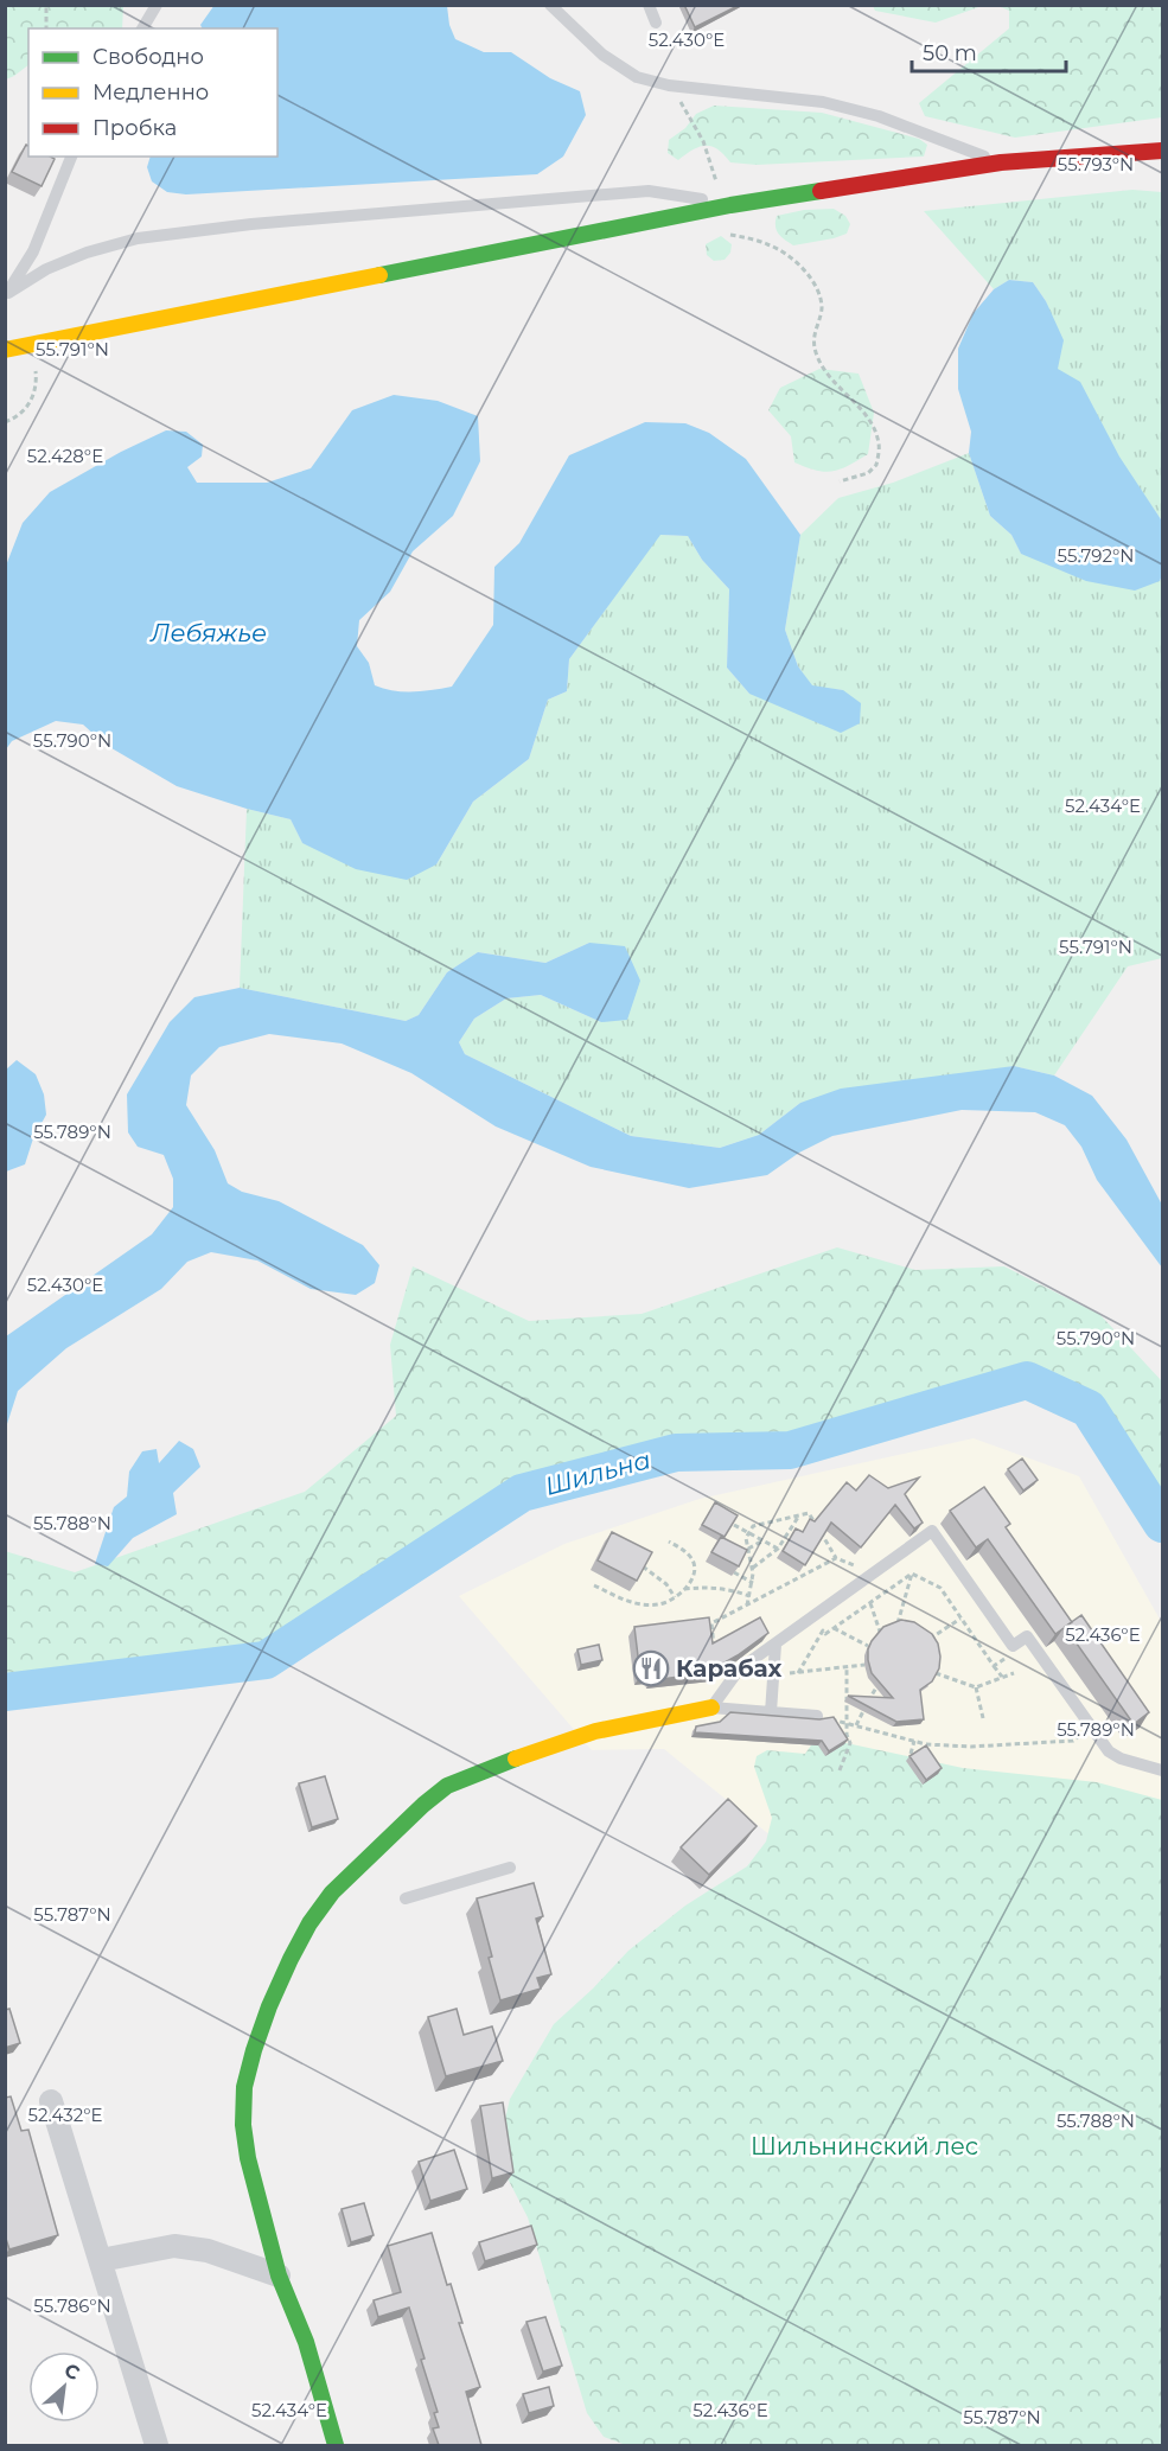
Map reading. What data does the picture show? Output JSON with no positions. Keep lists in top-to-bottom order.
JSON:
{
  "water": ["Лебяжье", "Шильна"],
  "parks": ["Шильнинский лес"],
  "places": {
    "restaurant": ["Карабах"]
  },
  "legend": ["Свободно", "Медленно", "Пробка"],
  "scale_bar": "50 m",
  "north": "top right",
  "coordinates": [
    "52.430°E",
    "55.793°N",
    "55.791°N",
    "52.428°E",
    "55.792°N",
    "55.790°N",
    "52.434°E",
    "55.789°N",
    "55.788°N",
    "52.436°E",
    "55.787°N",
    "52.432°E",
    "55.786°N"
  ]
}
